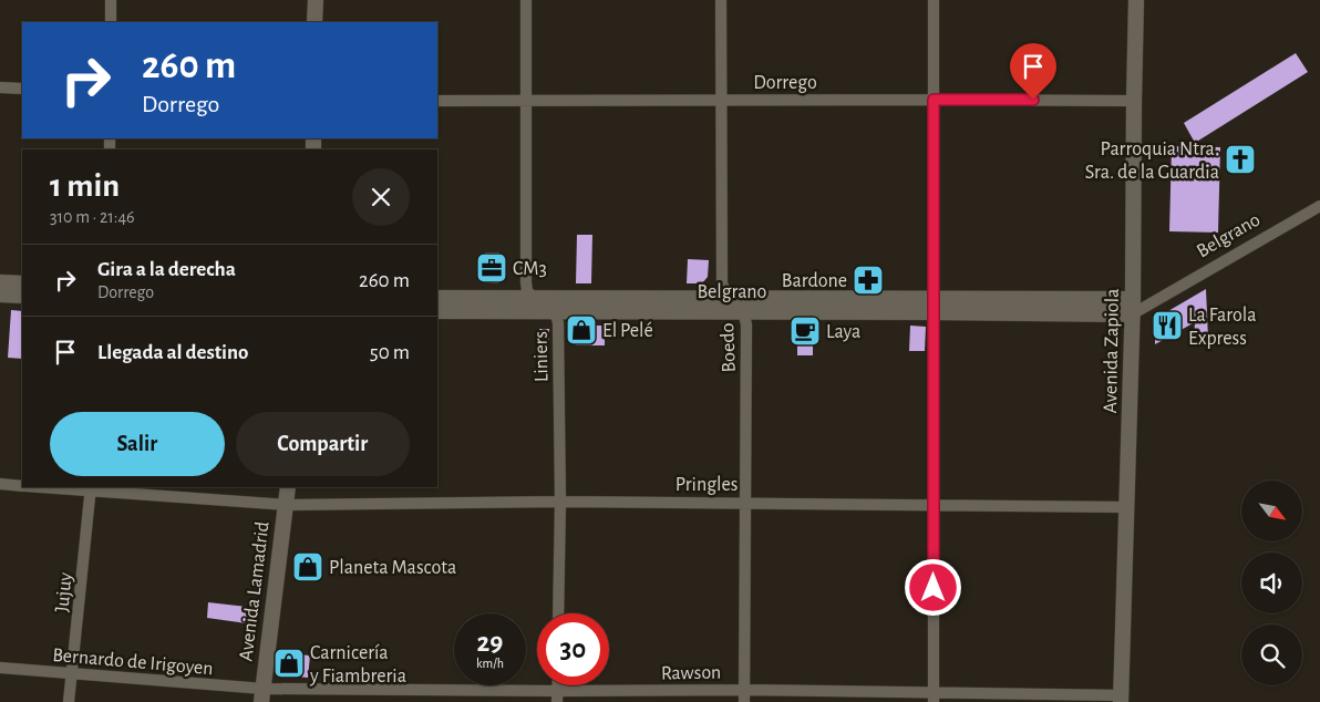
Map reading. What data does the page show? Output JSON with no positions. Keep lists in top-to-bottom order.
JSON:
{
  "streets": {
    "main road": ["Belgrano", "Avenida Zapiola", "Avenida Lamadrid"],
    "street": [
      "Dorrego",
      "Boedo",
      "Liniers",
      "Pringles",
      "Jujuy",
      "Bernardo de Irigoyen",
      "Rawson"
    ]
  },
  "crossings": [
    ["Dorrego", "Boedo"],
    ["Dorrego", "Avenida Zapiola"],
    ["Belgrano", "Boedo"],
    ["Belgrano", "Avenida Zapiola"],
    ["Belgrano", "Liniers"],
    ["Boedo", "Pringles"],
    ["Boedo", "Rawson"],
    ["Avenida Zapiola", "Pringles"],
    ["Avenida Zapiola", "Rawson"],
    ["Liniers", "Pringles"],
    ["Pringles", "Avenida Lamadrid"],
    ["Pringles", "Jujuy"],
    ["Avenida Lamadrid", "Bernardo de Irigoyen"],
    ["Avenida Lamadrid", "Rawson"],
    ["Jujuy", "Bernardo de Irigoyen"],
    ["Bernardo de Irigoyen", "Rawson"]
  ],
  "places": {
    "church": ["Parroquia Ntra. Sra. de la Guardia"],
    "office": ["CM3"],
    "pharmacy": ["Bardone"],
    "restaurant": ["La Farola Express"],
    "shop": ["El Pelé", "Planeta Mascota", "Carnicería y Fiambreria"],
    "cafe": ["Laya"]
  },
  "north": "bottom right",
  "page": {
    "turn": ["260 m", "Dorrego"],
    "heading": ["1 min", "310 m · 21:46"],
    "list": [
      {
        "name": "Gira a la derecha",
        "note": "Dorrego",
        "value": "260 m"
      },
      {
        "name": "Llegada al destino",
        "value": "50 m"
      }
    ],
    "buttons": ["Salir", "Compartir"],
    "speed": "29 km/h",
    "limit": "30"
  }
}
